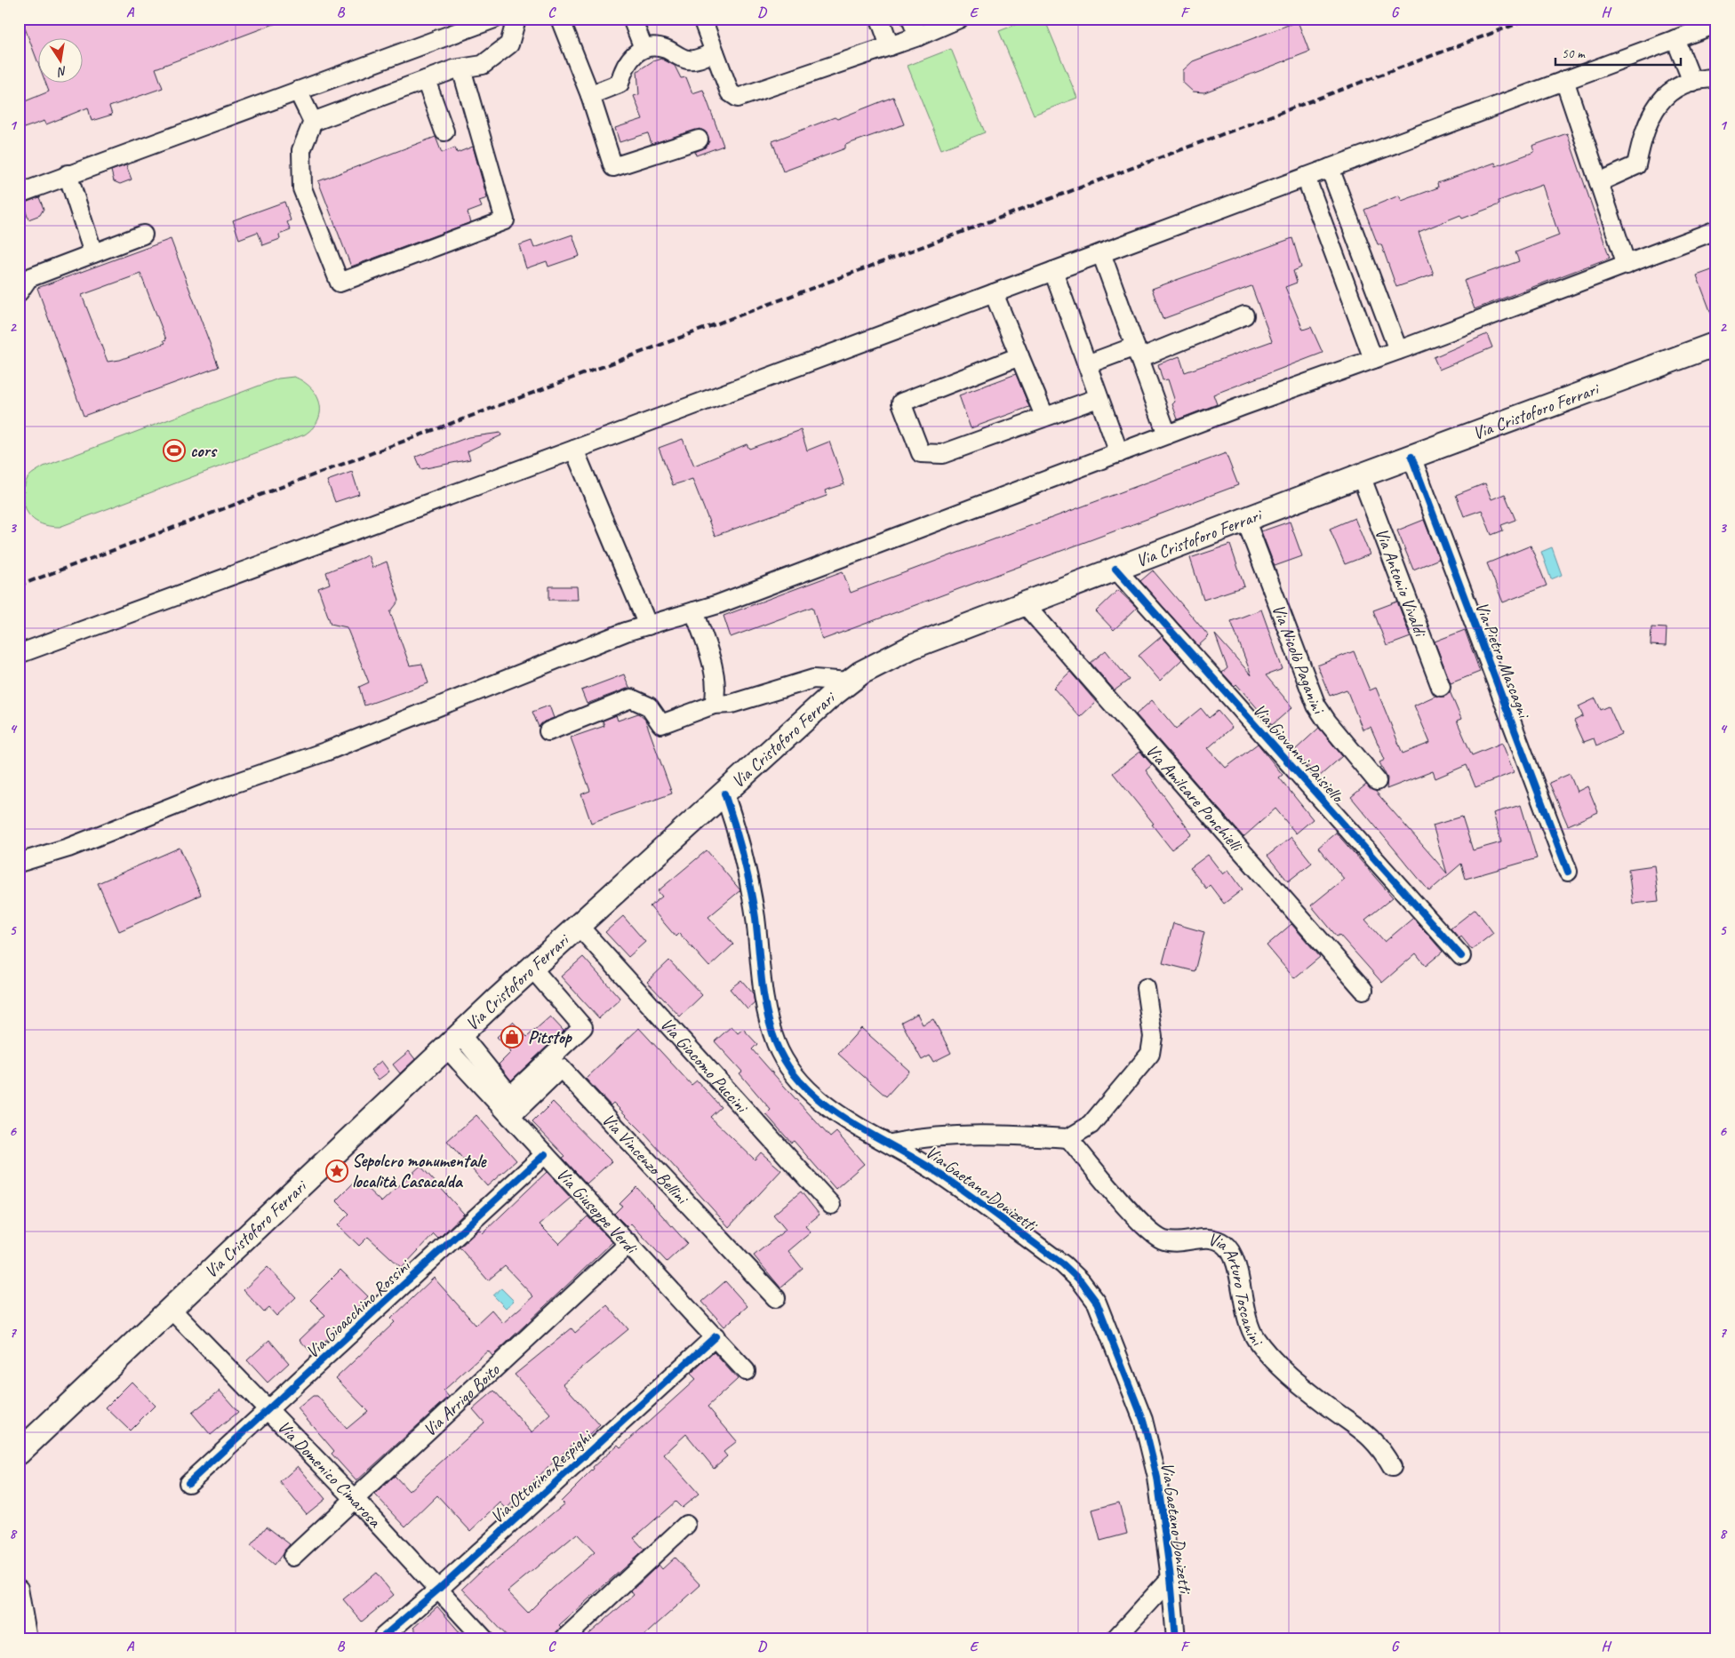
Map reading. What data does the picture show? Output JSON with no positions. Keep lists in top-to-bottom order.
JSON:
{
  "streets": {
    "main road": ["Via Cristoforo Ferrari"],
    "street": [
      "Via Antonio Vivaldi",
      "Via Nicolò Paganini",
      "Via Pietro Mascagni",
      "Via Giovanni Paisiello",
      "Via Amilcare Ponchielli",
      "Via Giacomo Puccini",
      "Via Vincenzo Bellini",
      "Via Gaetano Donizetti",
      "Via Giuseppe Verdi",
      "Via Arturo Toscanini",
      "Via Gioacchino Rossini",
      "Via Arrigo Boito",
      "Via Domenico Cimarosa",
      "Via Ottorino Respighi"
    ]
  },
  "crossings": [
    ["Via Cristoforo Ferrari", "Via Antonio Vivaldi"],
    ["Via Cristoforo Ferrari", "Via Nicolò Paganini"],
    ["Via Cristoforo Ferrari", "Via Pietro Mascagni"],
    ["Via Cristoforo Ferrari", "Via Giovanni Paisiello"],
    ["Via Cristoforo Ferrari", "Via Amilcare Ponchielli"],
    ["Via Cristoforo Ferrari", "Via Giacomo Puccini"],
    ["Via Cristoforo Ferrari", "Via Gaetano Donizetti"],
    ["Via Cristoforo Ferrari", "Via Giuseppe Verdi"],
    ["Via Cristoforo Ferrari", "Via Domenico Cimarosa"],
    ["Via Vincenzo Bellini", "Via Giuseppe Verdi"],
    ["Via Giuseppe Verdi", "Via Gioacchino Rossini"],
    ["Via Giuseppe Verdi", "Via Arrigo Boito"],
    ["Via Giuseppe Verdi", "Via Ottorino Respighi"],
    ["Via Gioacchino Rossini", "Via Domenico Cimarosa"],
    ["Via Arrigo Boito", "Via Domenico Cimarosa"],
    ["Via Domenico Cimarosa", "Via Ottorino Respighi"]
  ],
  "places": {
    "sports": ["cors"],
    "shop": ["Pitstop"],
    "place": ["Sepolcro monumentale località Casacalda"]
  },
  "scale_bar": "50 m",
  "north": "bottom",
  "grid": {
    "columns": [
      "A",
      "B",
      "C",
      "D",
      "E",
      "F",
      "G",
      "H"
    ],
    "rows": [
      "1",
      "2",
      "3",
      "4",
      "5",
      "6",
      "7",
      "8"
    ]
  }
}
